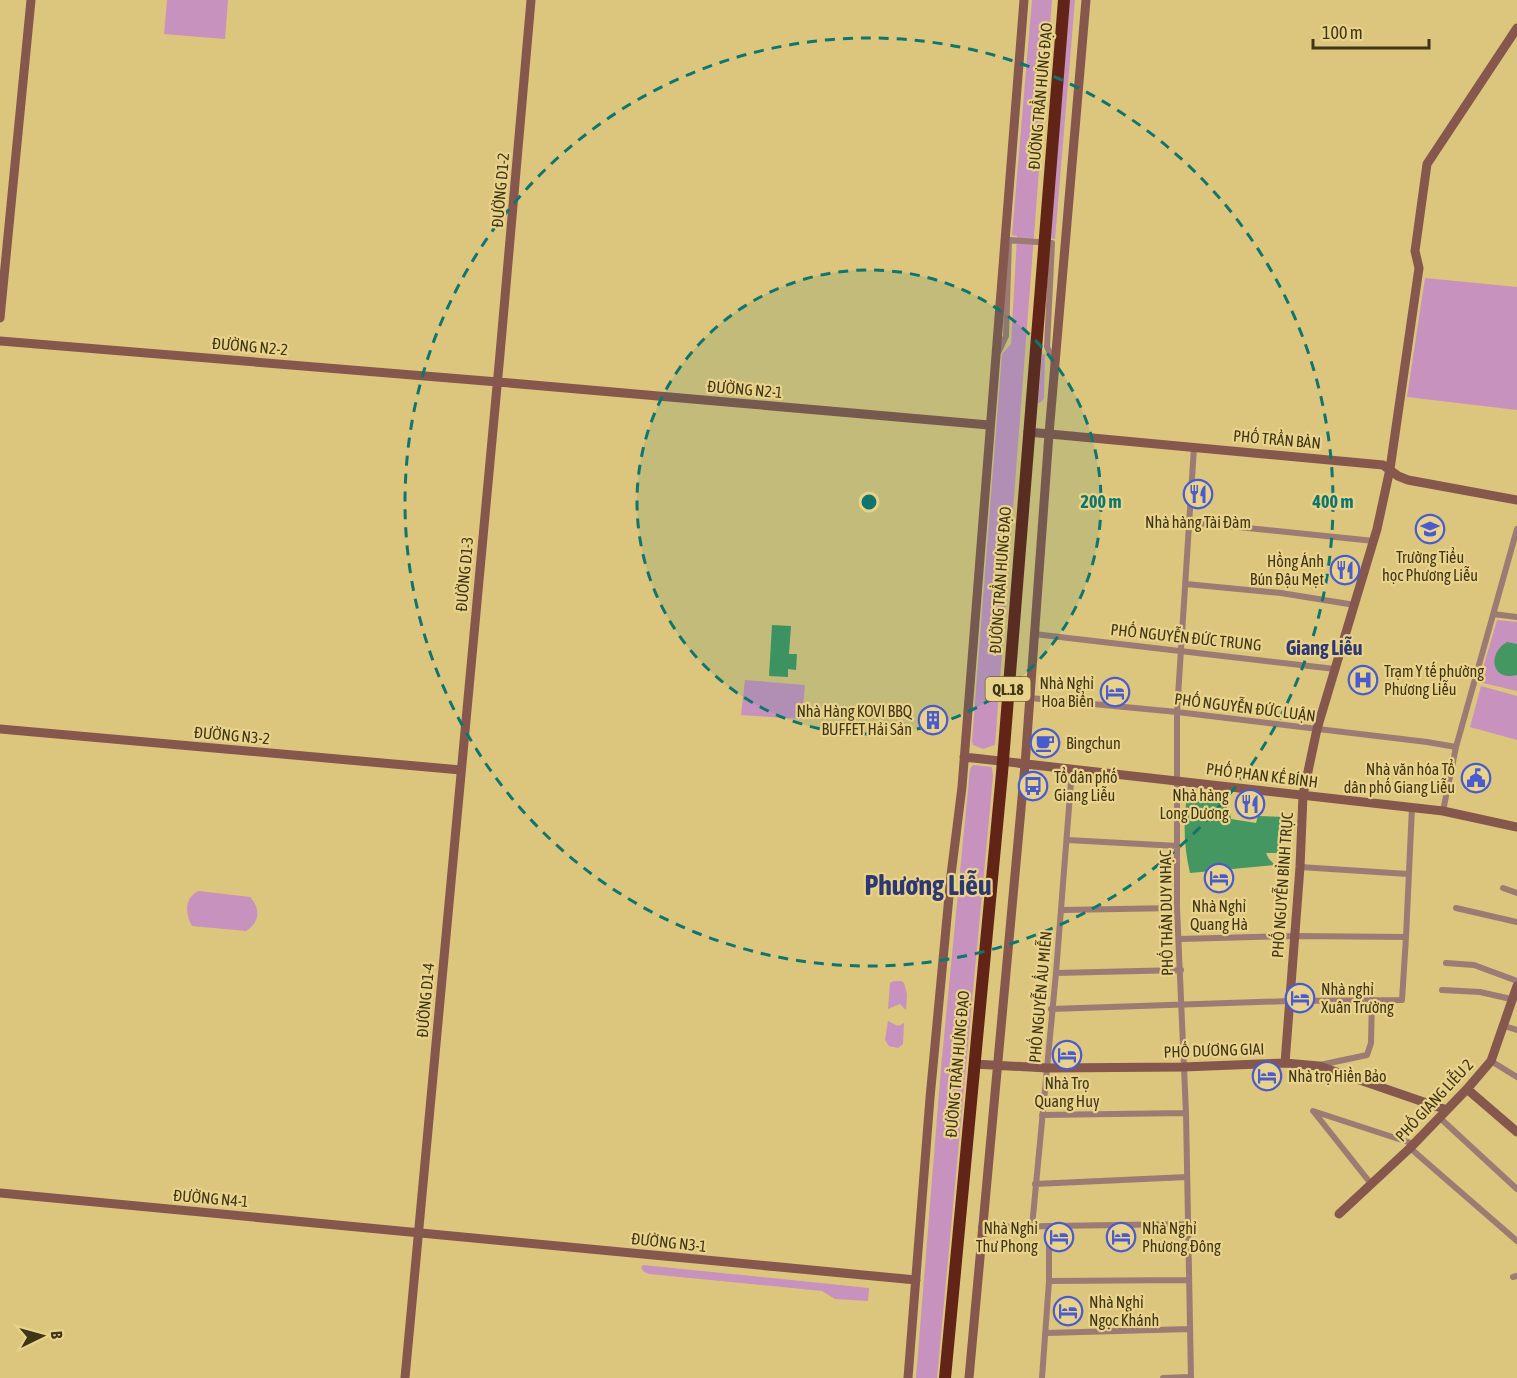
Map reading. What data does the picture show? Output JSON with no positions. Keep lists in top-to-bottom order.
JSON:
{
  "streets": {
    "highway": ["ĐƯỜNG TRẦN HƯNG ĐẠO", "QL.18"],
    "street": [
      "ĐƯỜNG D1-2",
      "ĐƯỜNG N2-2",
      "ĐƯỜNG N2-1",
      "PHỐ TRẦN BÀN",
      "ĐƯỜNG D1-3",
      "PHỐ NGUYỄN ĐỨC TRUNG",
      "PHỐ NGUYỄN ĐỨC LUẬN",
      "ĐƯỜNG N3-2",
      "PHỐ PHAN KẾ BÍNH",
      "PHỐ NGUYỄN BỈNH TRỤC",
      "PHỐ THÂN DUY NHẠC",
      "PHỐ NGUYỄN ẤU MIỄN",
      "ĐƯỜNG D1-4",
      "PHỐ DƯƠNG GIAI",
      "PHỐ GIANG LIỄU 2",
      "ĐƯỜNG N4-1",
      "ĐƯỜNG N3-1"
    ]
  },
  "crossings": [
    ["ĐƯỜNG TRẦN HƯNG ĐẠO", "ĐƯỜNG N2-1"],
    ["ĐƯỜNG TRẦN HƯNG ĐẠO", "PHỐ TRẦN BÀN"],
    ["ĐƯỜNG TRẦN HƯNG ĐẠO", "PHỐ PHAN KẾ BÍNH"],
    ["ĐƯỜNG TRẦN HƯNG ĐẠO", "PHỐ DƯƠNG GIAI"],
    ["ĐƯỜNG TRẦN HƯNG ĐẠO", "ĐƯỜNG N3-1"],
    ["ĐƯỜNG D1-2", "ĐƯỜNG N2-2"],
    ["ĐƯỜNG D1-2", "ĐƯỜNG N2-1"],
    ["ĐƯỜNG D1-2", "ĐƯỜNG D1-3"],
    ["ĐƯỜNG N2-2", "ĐƯỜNG N2-1"],
    ["ĐƯỜNG N2-2", "ĐƯỜNG D1-3"],
    ["ĐƯỜNG N2-1", "ĐƯỜNG D1-3"],
    ["PHỐ TRẦN BÀN", "PHỐ NGUYỄN BỈNH TRỤC"],
    ["PHỐ TRẦN BÀN", "PHỐ THÂN DUY NHẠC"],
    ["ĐƯỜNG D1-3", "ĐƯỜNG N3-2"],
    ["ĐƯỜNG D1-3", "ĐƯỜNG D1-4"],
    ["PHỐ NGUYỄN ĐỨC TRUNG", "PHỐ NGUYỄN BỈNH TRỤC"],
    ["PHỐ NGUYỄN ĐỨC TRUNG", "PHỐ THÂN DUY NHẠC"],
    ["PHỐ NGUYỄN ĐỨC LUẬN", "PHỐ NGUYỄN BỈNH TRỤC"],
    ["PHỐ NGUYỄN ĐỨC LUẬN", "PHỐ THÂN DUY NHẠC"],
    ["ĐƯỜNG N3-2", "ĐƯỜNG D1-4"],
    ["PHỐ PHAN KẾ BÍNH", "PHỐ NGUYỄN BỈNH TRỤC"],
    ["PHỐ PHAN KẾ BÍNH", "PHỐ THÂN DUY NHẠC"],
    ["PHỐ PHAN KẾ BÍNH", "PHỐ NGUYỄN ẤU MIỄN"],
    ["PHỐ NGUYỄN BỈNH TRỤC", "PHỐ DƯƠNG GIAI"],
    ["PHỐ THÂN DUY NHẠC", "PHỐ DƯƠNG GIAI"],
    ["PHỐ NGUYỄN ẤU MIỄN", "PHỐ DƯƠNG GIAI"],
    ["ĐƯỜNG D1-4", "ĐƯỜNG N4-1"],
    ["ĐƯỜNG D1-4", "ĐƯỜNG N3-1"],
    ["PHỐ DƯƠNG GIAI", "PHỐ GIANG LIỄU 2"],
    ["ĐƯỜNG N4-1", "ĐƯỜNG N3-1"]
  ],
  "districts": ["Giang Liễu", "Phương Liễu"],
  "places": {
    "restaurant": ["Nhà hàng Tài Đàm", "Hồng Ánh Bún Đậu Mẹt", "Nhà hàng Long Dương"],
    "school or university": ["Trường Tiểu học Phương Liễu"],
    "hospital": ["Trạm Y tế phường Phương Liễu"],
    "hotel": [
      "Nhà Nghỉ Hoa Biển",
      "Nhà Nghỉ Quang Hà",
      "Nhà nghỉ Xuân Trường",
      "Nhà Trọ Quang Huy",
      "Nhà trọ Hiền Bảo",
      "Nhà Nghỉ Thư Phong",
      "Nhà Nghỉ Phương Đông",
      "Nhà Nghỉ Ngọc Khánh"
    ],
    "building": ["Nhà Hàng KOVI BBQ BUFFET Hải Sản"],
    "cafe": ["Bingchun"],
    "public building": ["Nhà văn hóa Tổ dân phố Giang Liễu"],
    "bus stop": ["Tổ dân phố Giang Liễu"]
  },
  "scale_bar": "100 m",
  "north": "right",
  "rings": ["200 m", "400 m"]
}
